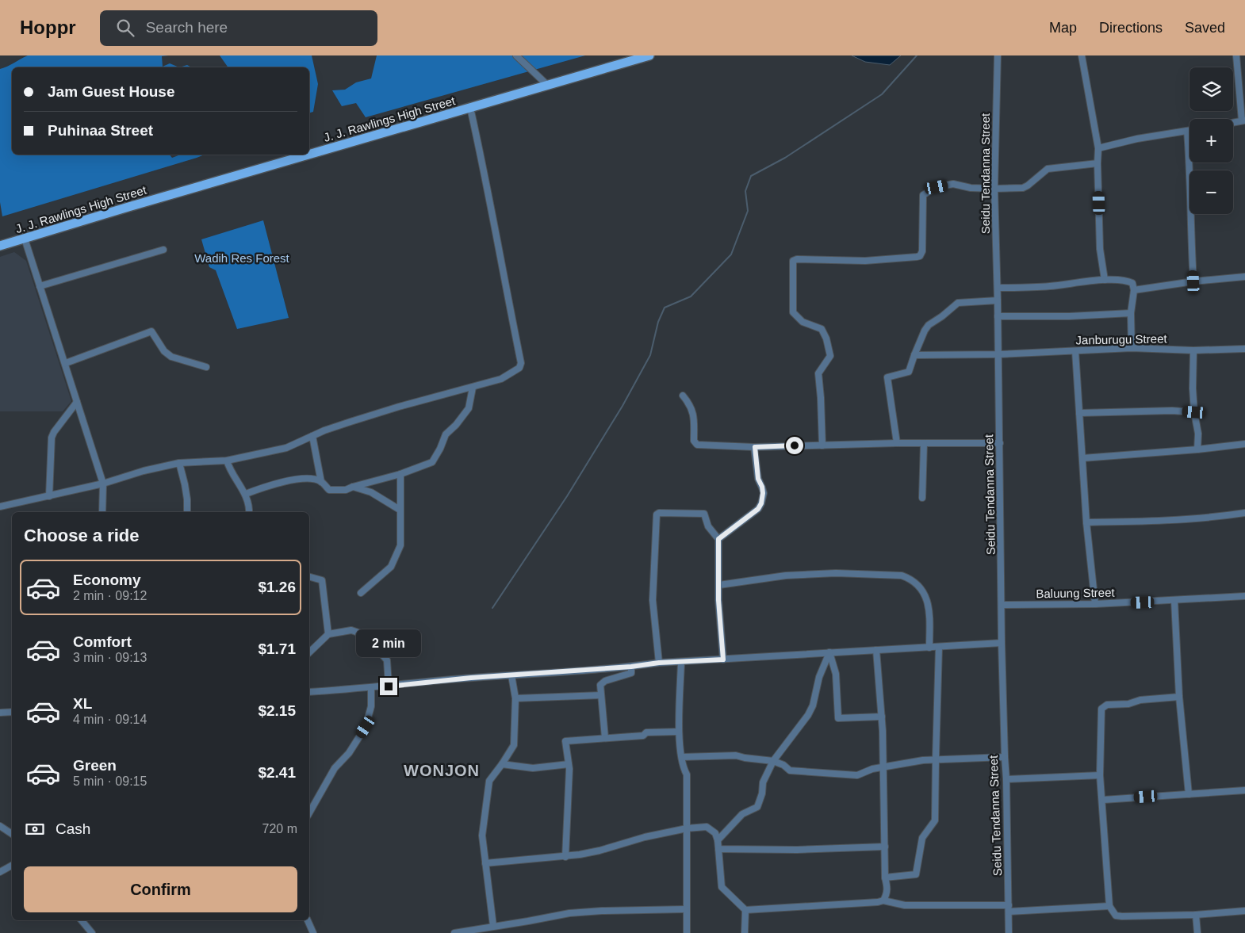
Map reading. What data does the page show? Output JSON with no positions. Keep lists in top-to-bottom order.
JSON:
{
  "streets": {
    "main road": ["J. J. Rawlings High Street"],
    "street": ["Seidu Tendanna Street", "Janburugu Street", "Baluung Street"]
  },
  "crossings": [
    ["Seidu Tendanna Street", "Janburugu Street"],
    ["Seidu Tendanna Street", "Baluung Street"]
  ],
  "districts": ["WONJON"],
  "parks": ["Wadih Res Forest"],
  "page": {
    "header": "Hoppr",
    "search": "Search here",
    "nav": ["Map", "Directions", "Saved"],
    "map_buttons": ["+", "−"],
    "banner": ["Jam Guest House", "Puhinaa Street"],
    "heading": "Choose a ride",
    "list": [
      {
        "name": "Economy",
        "note": "2 min · 09:12",
        "value": "$1.26"
      },
      {
        "name": "Comfort",
        "note": "3 min · 09:13",
        "value": "$1.71"
      },
      {
        "name": "XL",
        "note": "4 min · 09:14",
        "value": "$2.15"
      },
      {
        "name": "Green",
        "note": "5 min · 09:15",
        "value": "$2.41"
      }
    ],
    "bubble": "2 min",
    "pay": ["Cash", "720 m"],
    "buttons": "Confirm"
  }
}
